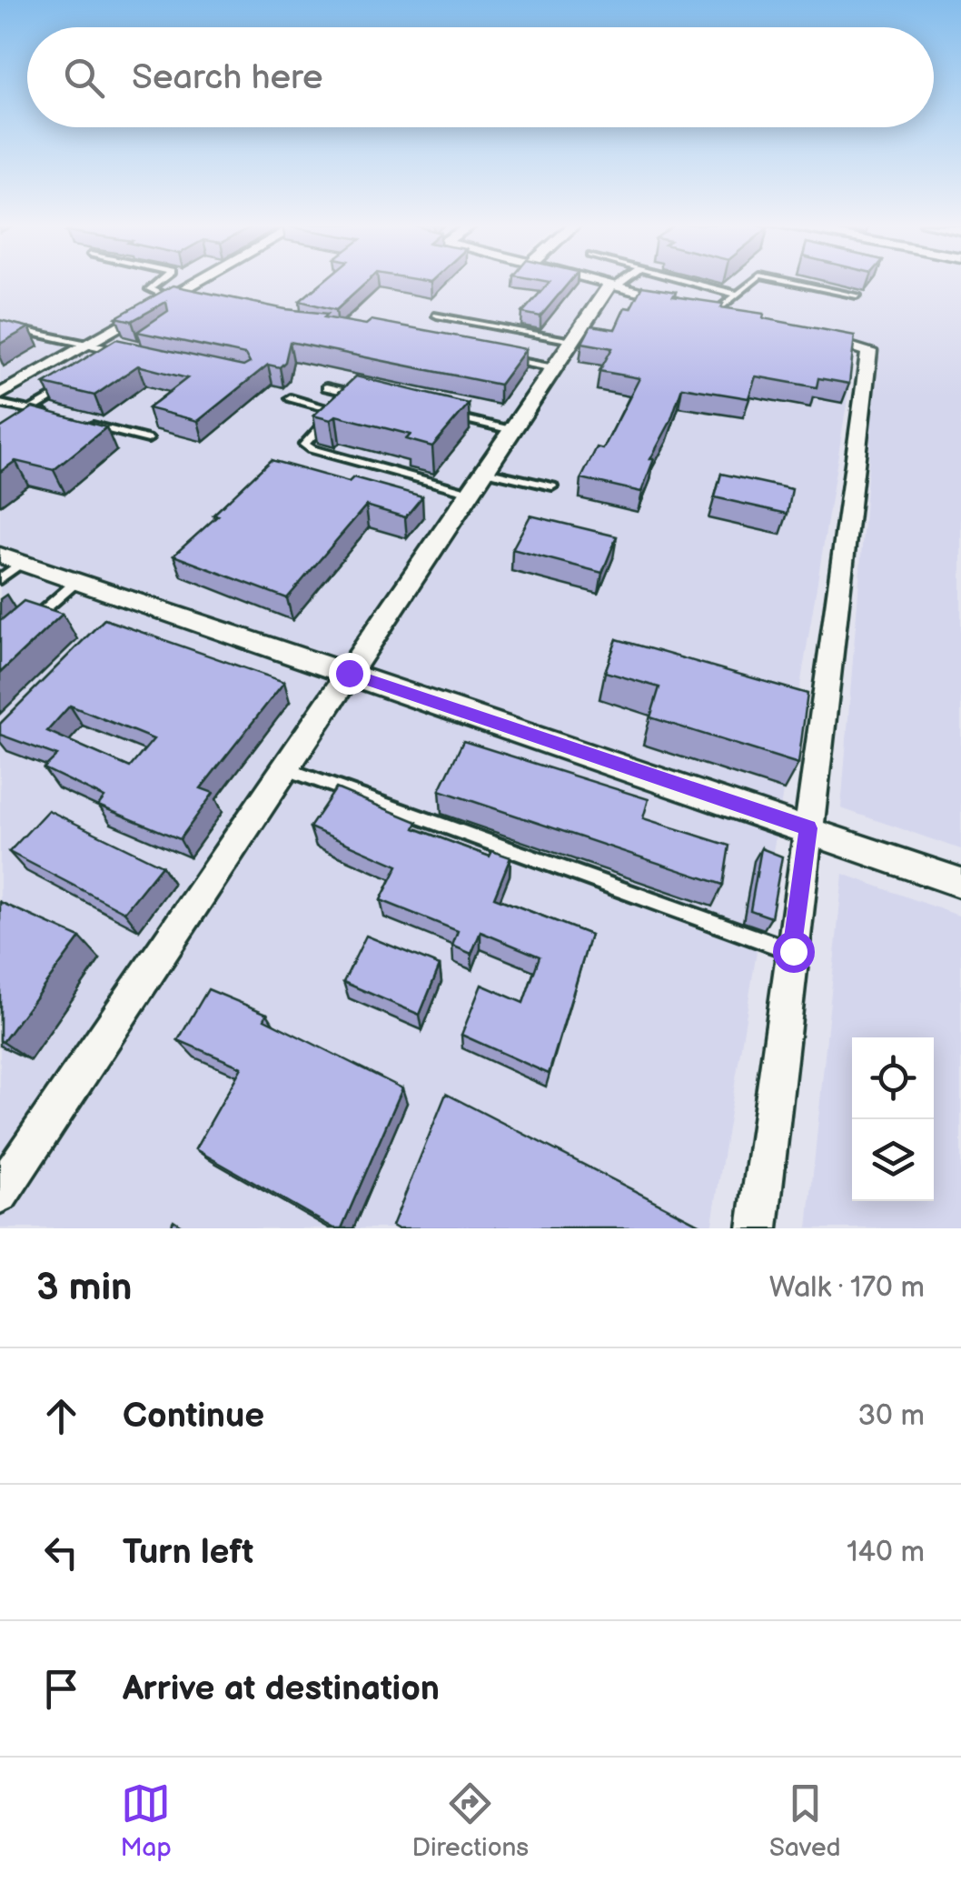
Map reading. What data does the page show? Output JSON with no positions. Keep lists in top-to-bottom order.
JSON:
{
  "page": {
    "search": "Search here",
    "heading": ["3 min", "Walk · 170 m"],
    "list": [
      ["Continue", "30 m"],
      ["Turn left", "140 m"],
      "Arrive at destination"
    ],
    "nav": ["Map", "Directions", "Saved"]
  }
}
